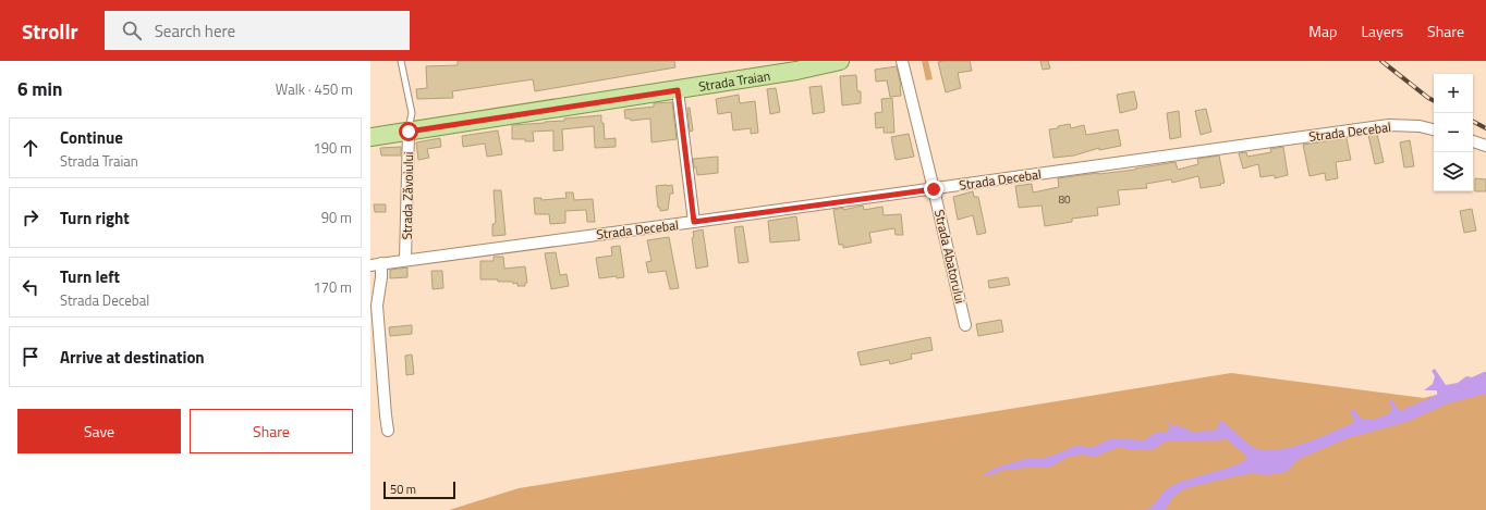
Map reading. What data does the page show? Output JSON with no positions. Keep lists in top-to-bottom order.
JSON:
{
  "streets": {
    "main road": ["Strada Traian"],
    "street": ["Strada Decebal", "Strada Zăvoiului", "Strada Abatorului"]
  },
  "crossings": [
    ["Strada Traian", "Strada Zăvoiului"],
    ["Strada Decebal", "Strada Zăvoiului"],
    ["Strada Decebal", "Strada Abatorului"]
  ],
  "house_numbers": ["80"],
  "scale_bar": "50 m",
  "page": {
    "header": "Strollr",
    "search": "Search here",
    "nav": ["Map", "Layers", "Share"],
    "heading": ["6 min", "Walk · 450 m"],
    "map_buttons": ["+", "−"],
    "list": [
      ["Continue", "Strada Traian", "190 m"],
      ["Turn right", "90 m"],
      ["Turn left", "Strada Decebal", "170 m"],
      "Arrive at destination"
    ],
    "buttons": ["Save", "Share"],
    "scale": "50 m"
  }
}
